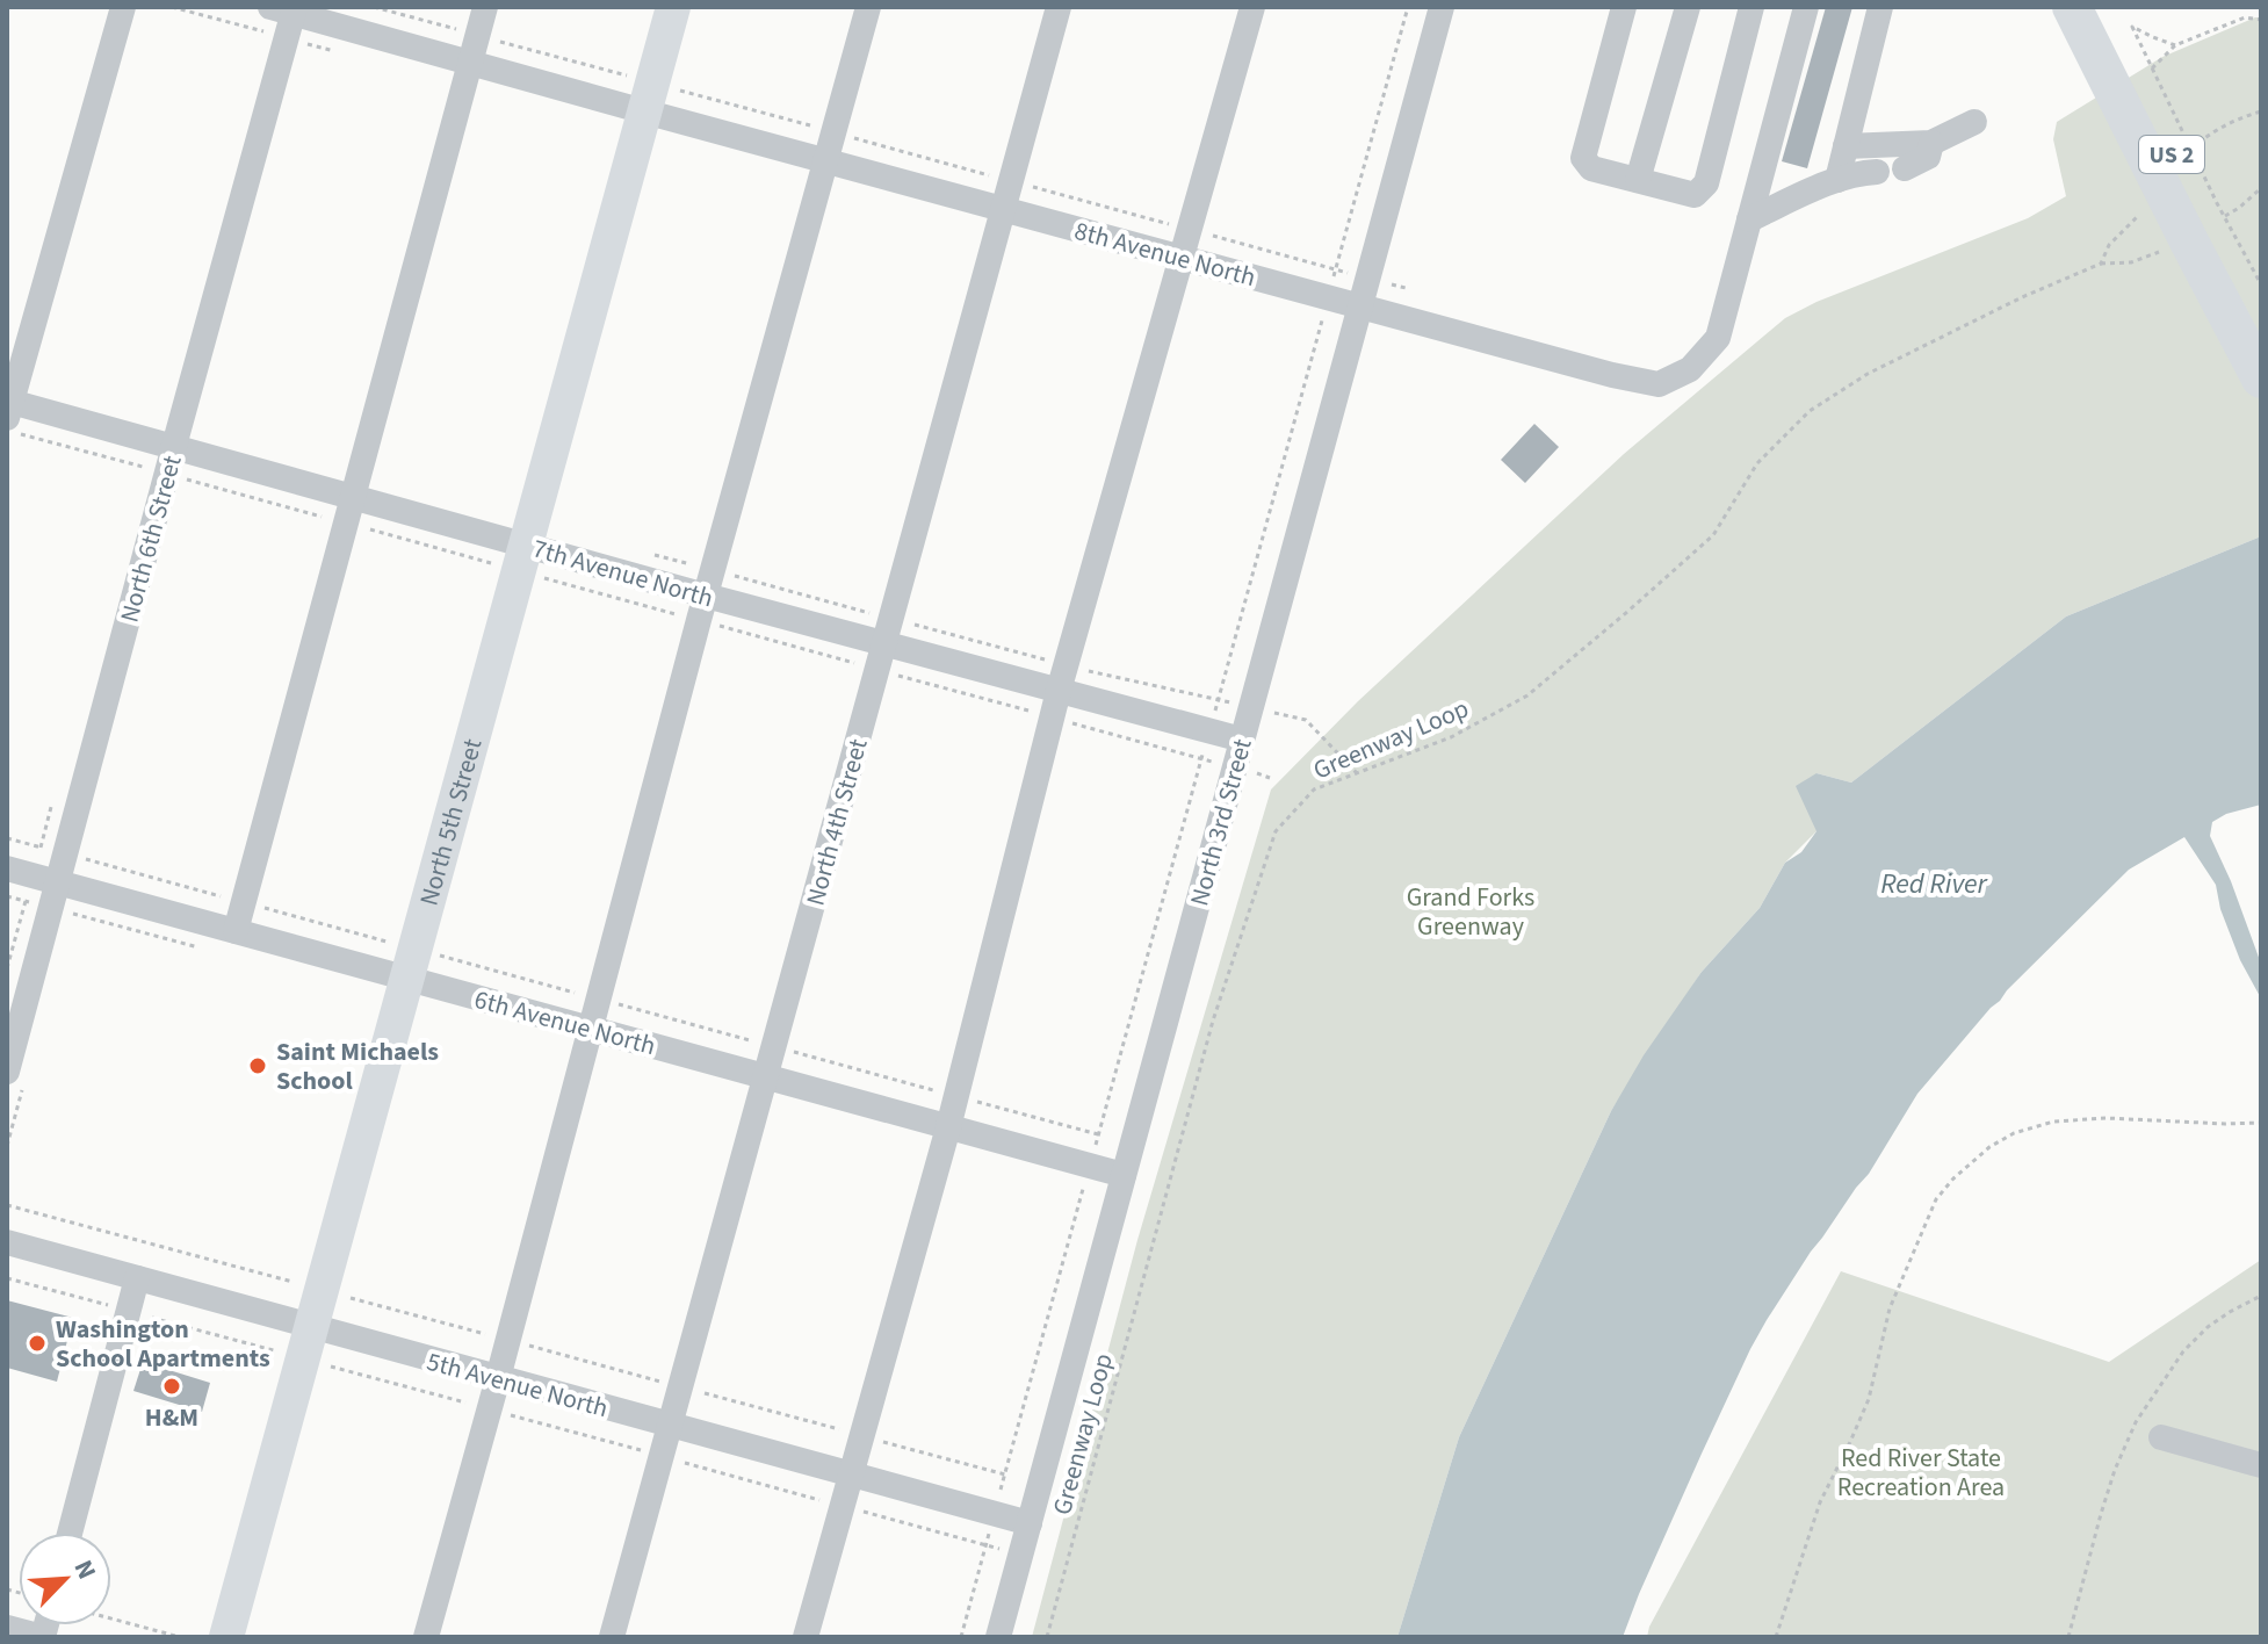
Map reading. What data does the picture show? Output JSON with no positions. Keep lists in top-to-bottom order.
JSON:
{
  "streets": {
    "highway": ["US 2"],
    "main road": ["North 5th Street"],
    "street": [
      "8th Avenue North",
      "North 6th Street",
      "7th Avenue North",
      "North 4th Street",
      "North 3rd Street",
      "6th Avenue North",
      "5th Avenue North"
    ],
    "path": ["Greenway Loop"]
  },
  "crossings": [
    ["US 2", "Greenway Loop"],
    ["8th Avenue North", "North 6th Street"],
    ["8th Avenue North", "North 5th Street"],
    ["8th Avenue North", "North 4th Street"],
    ["8th Avenue North", "North 3rd Street"],
    ["North 6th Street", "7th Avenue North"],
    ["North 6th Street", "6th Avenue North"],
    ["7th Avenue North", "North 5th Street"],
    ["7th Avenue North", "North 4th Street"],
    ["7th Avenue North", "North 3rd Street"],
    ["North 5th Street", "6th Avenue North"],
    ["North 5th Street", "5th Avenue North"],
    ["North 4th Street", "6th Avenue North"],
    ["North 4th Street", "5th Avenue North"],
    ["North 3rd Street", "6th Avenue North"],
    ["North 3rd Street", "5th Avenue North"]
  ],
  "water": ["Red River"],
  "parks": ["Grand Forks Greenway", "Red River State Recreation Area"],
  "places": ["Saint Michaels School", "Washington School Apartments", "H&M"],
  "north": "top right"
}
